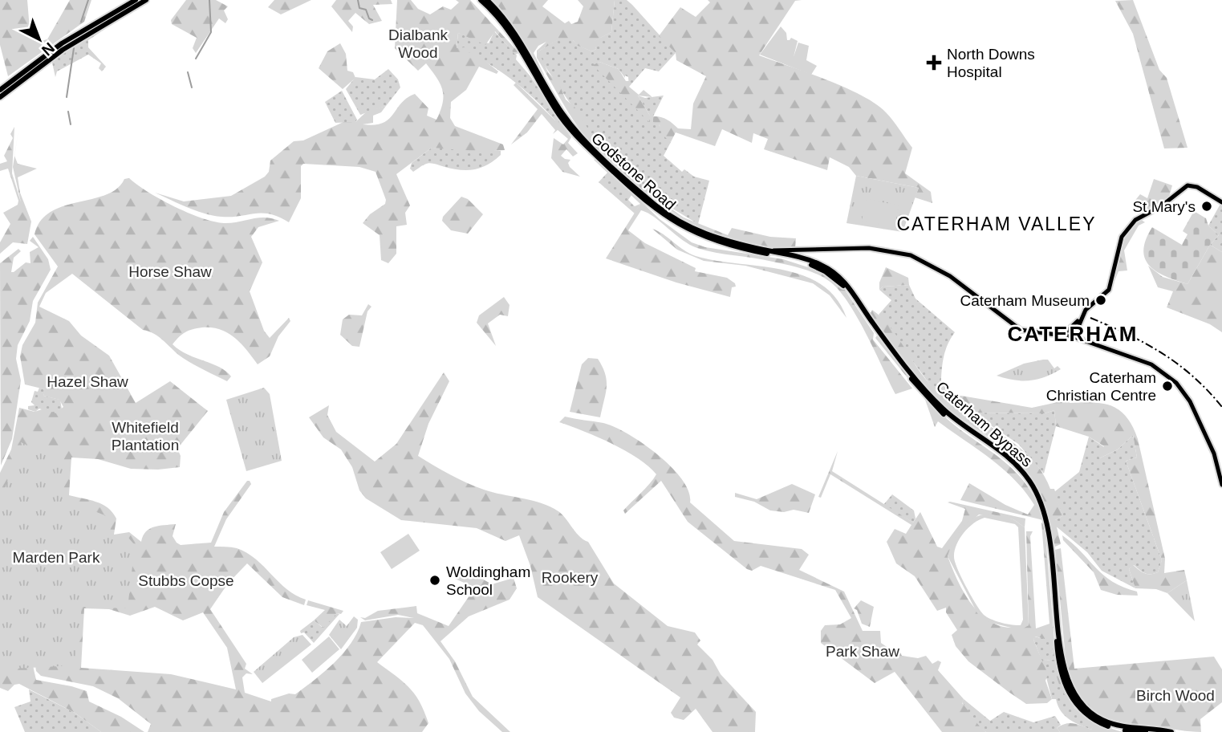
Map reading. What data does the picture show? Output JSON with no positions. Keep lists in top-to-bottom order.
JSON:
{
  "streets": {
    "highway": ["Godstone Road", "Caterham Bypass"]
  },
  "crossings": [
    ["Godstone Road", "Caterham Bypass"]
  ],
  "districts": ["CATERHAM VALLEY", "CATERHAM"],
  "parks": [
    "Dialbank Wood",
    "Horse Shaw",
    "Hazel Shaw",
    "Whitefield Plantation",
    "Marden Park",
    "Rookery",
    "Stubbs Copse",
    "Park Shaw",
    "Birch Wood"
  ],
  "places": {
    "health": ["North Downs Hospital"],
    "other": [
      "St Mary's",
      "Caterham Museum",
      "Caterham Christian Centre",
      "Woldingham School"
    ]
  },
  "north": "bottom right"
}
